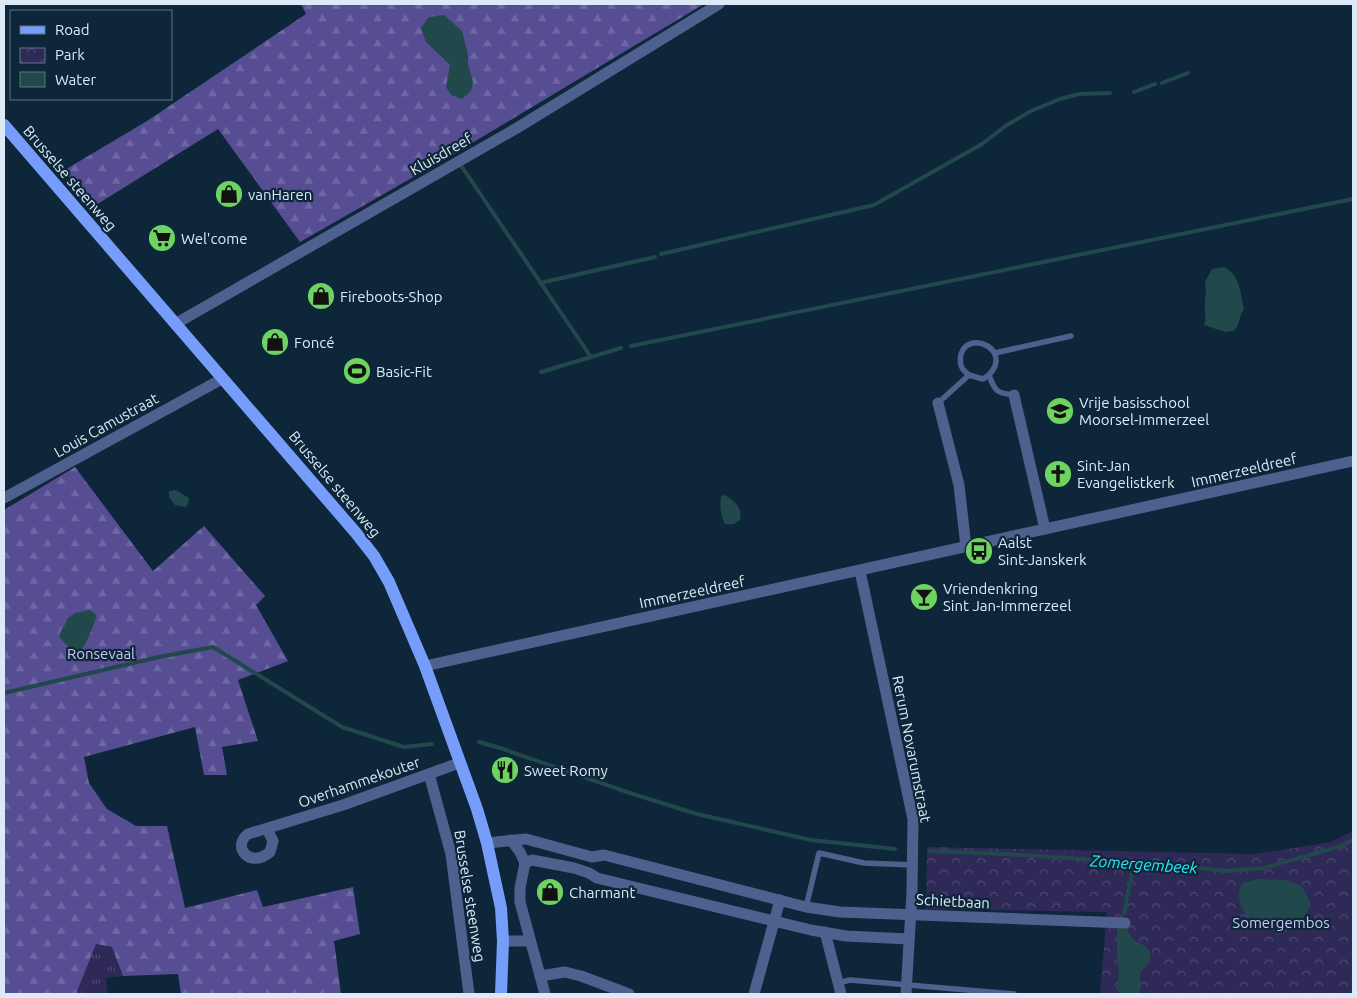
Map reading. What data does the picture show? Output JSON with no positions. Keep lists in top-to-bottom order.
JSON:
{
  "streets": {
    "main road": ["Brusselse steenweg"],
    "street": [
      "Kluisdreef",
      "Louis Camustraat",
      "Immerzeeldreef",
      "Rerum Novarumstraat",
      "Overhammekouter",
      "Schietbaan"
    ]
  },
  "crossings": [
    ["Kluisdreef", "Brusselse steenweg"],
    ["Brusselse steenweg", "Louis Camustraat"],
    ["Brusselse steenweg", "Immerzeeldreef"],
    ["Brusselse steenweg", "Overhammekouter"],
    ["Brusselse steenweg", "Schietbaan"],
    ["Immerzeeldreef", "Rerum Novarumstraat"],
    ["Rerum Novarumstraat", "Schietbaan"]
  ],
  "water": ["Zomergembeek"],
  "parks": ["Ronsevaal", "Somergembos"],
  "places": {
    "shop": [
      "vanHaren",
      "Fireboots-Shop",
      "Foncé",
      "Charmant"
    ],
    "supermarket": ["Wel'come"],
    "sports": ["Basic-Fit"],
    "school or university": ["Vrije basisschool Moorsel-Immerzeel"],
    "church": ["Sint-Jan Evangelistkerk"],
    "bus stop": ["Aalst Sint-Janskerk"],
    "bar": ["Vriendenkring Sint Jan-Immerzeel"],
    "restaurant": ["Sweet Romy"]
  },
  "legend": ["Road", "Park", "Water"]
}
